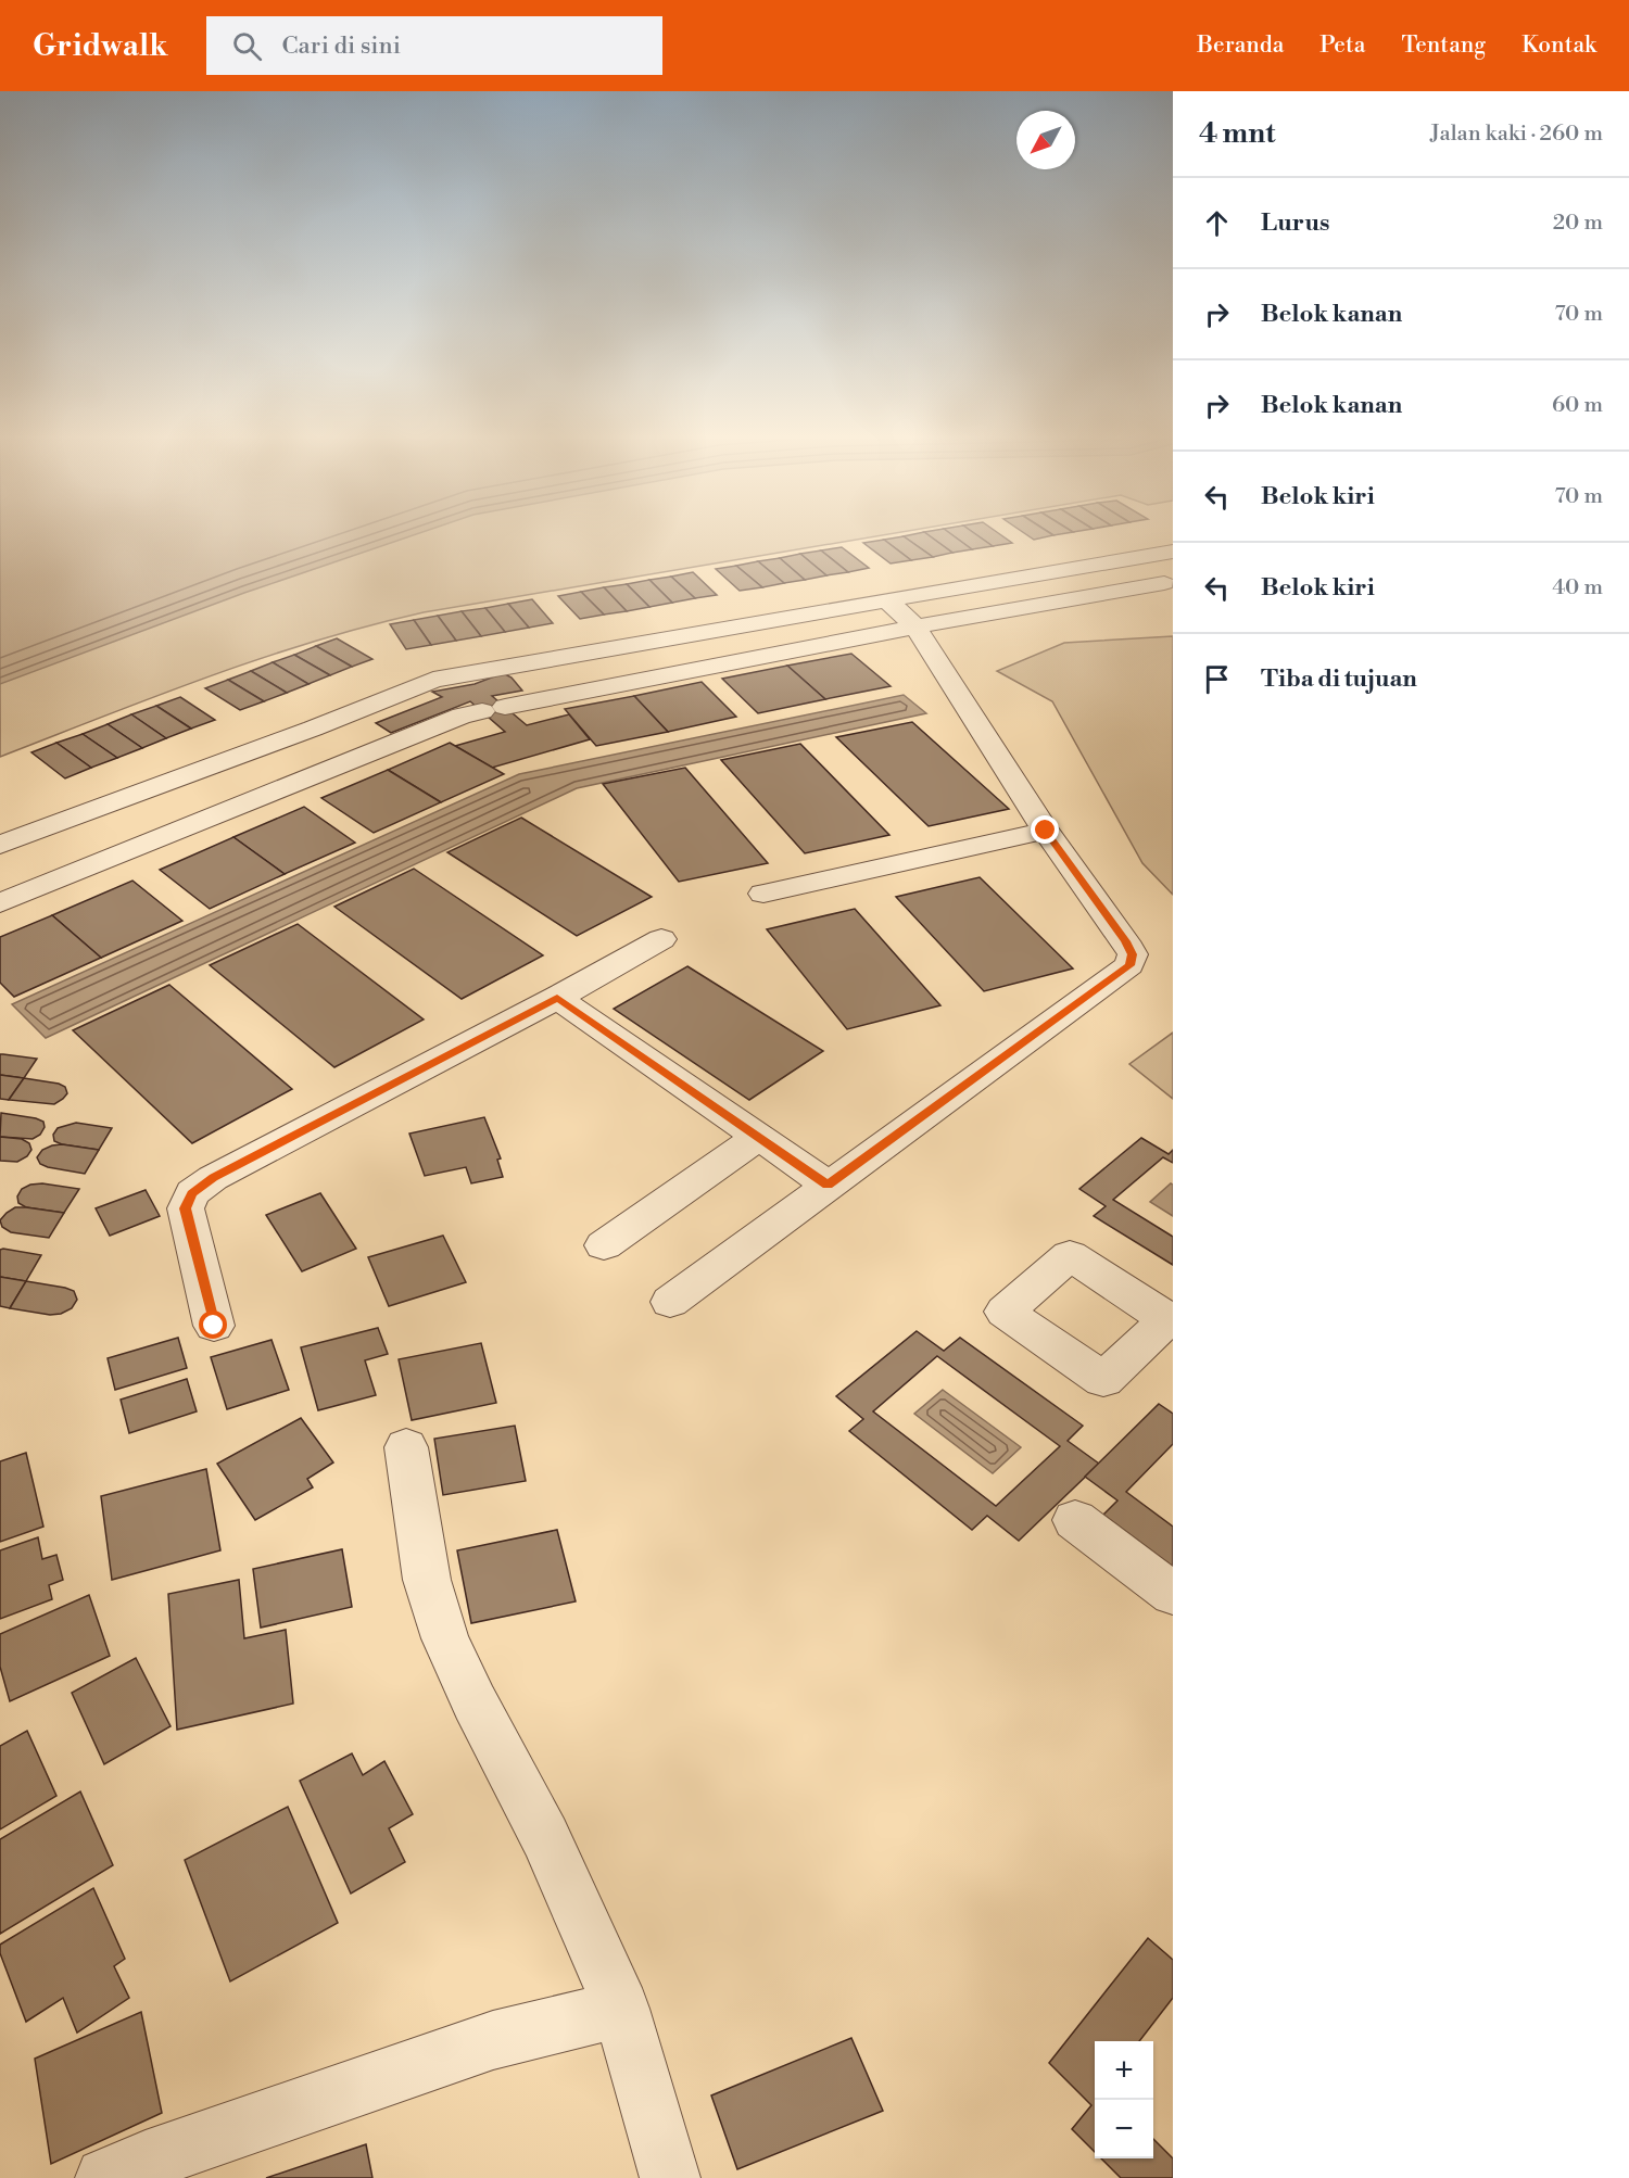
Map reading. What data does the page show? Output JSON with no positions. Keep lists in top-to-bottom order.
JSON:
{
  "north": "bottom left",
  "page": {
    "header": "Gridwalk",
    "search": "Cari di sini",
    "nav": [
      "Beranda",
      "Peta",
      "Tentang",
      "Kontak"
    ],
    "heading": ["4 mnt", "Jalan kaki · 260 m"],
    "list": [
      ["Lurus", "20 m"],
      ["Belok kanan", "70 m"],
      ["Belok kanan", "60 m"],
      ["Belok kiri", "70 m"],
      ["Belok kiri", "40 m"],
      "Tiba di tujuan"
    ],
    "map_buttons": ["+", "−"]
  }
}
